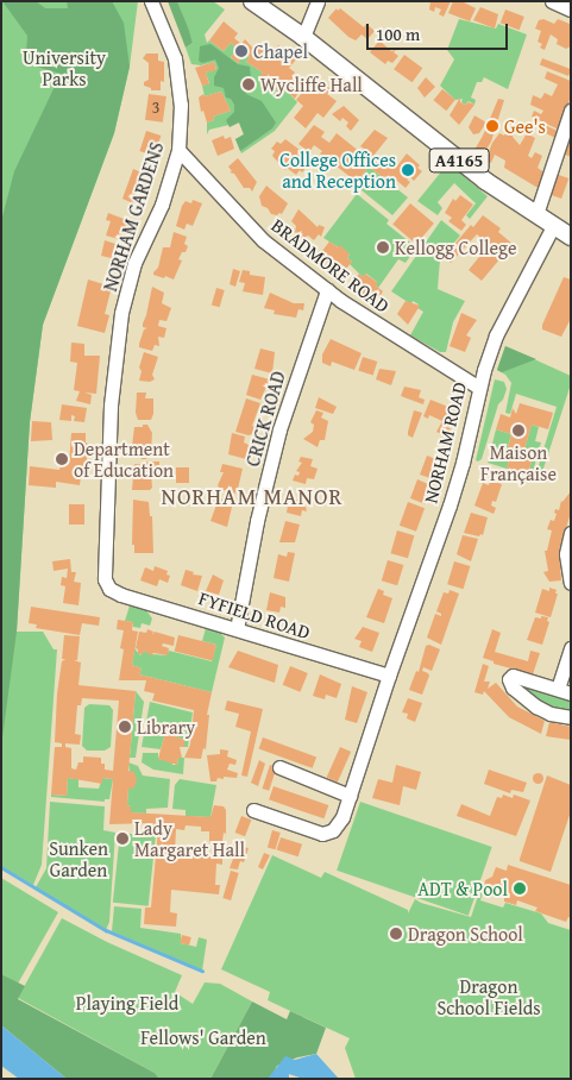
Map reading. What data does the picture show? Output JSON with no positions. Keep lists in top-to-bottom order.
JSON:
{
  "streets": {
    "main road": ["A4165"],
    "street": [
      "NORHAM GARDENS",
      "BRADMORE ROAD",
      "CRICK ROAD",
      "NORHAM ROAD",
      "FYFIELD ROAD"
    ]
  },
  "crossings": [
    ["A4165", "NORHAM ROAD"],
    ["NORHAM GARDENS", "BRADMORE ROAD"],
    ["NORHAM GARDENS", "FYFIELD ROAD"],
    ["BRADMORE ROAD", "CRICK ROAD"],
    ["BRADMORE ROAD", "NORHAM ROAD"],
    ["CRICK ROAD", "FYFIELD ROAD"],
    ["NORHAM ROAD", "FYFIELD ROAD"]
  ],
  "districts": ["NORHAM MANOR"],
  "parks": [
    "University Parks",
    "Sunken Garden",
    "Dragon School Fields",
    "Playing Field",
    "Fellows' Garden"
  ],
  "places": [
    "Chapel",
    "Wycliffe Hall",
    "Gee's",
    "College Offices and Reception",
    "Kellogg College",
    "Maison Française",
    "Department of Education",
    "Library",
    "Lady Margaret Hall",
    "ADT & Pool",
    "Dragon School"
  ],
  "house_numbers": ["3"],
  "scale_bar": "100 m"
}
